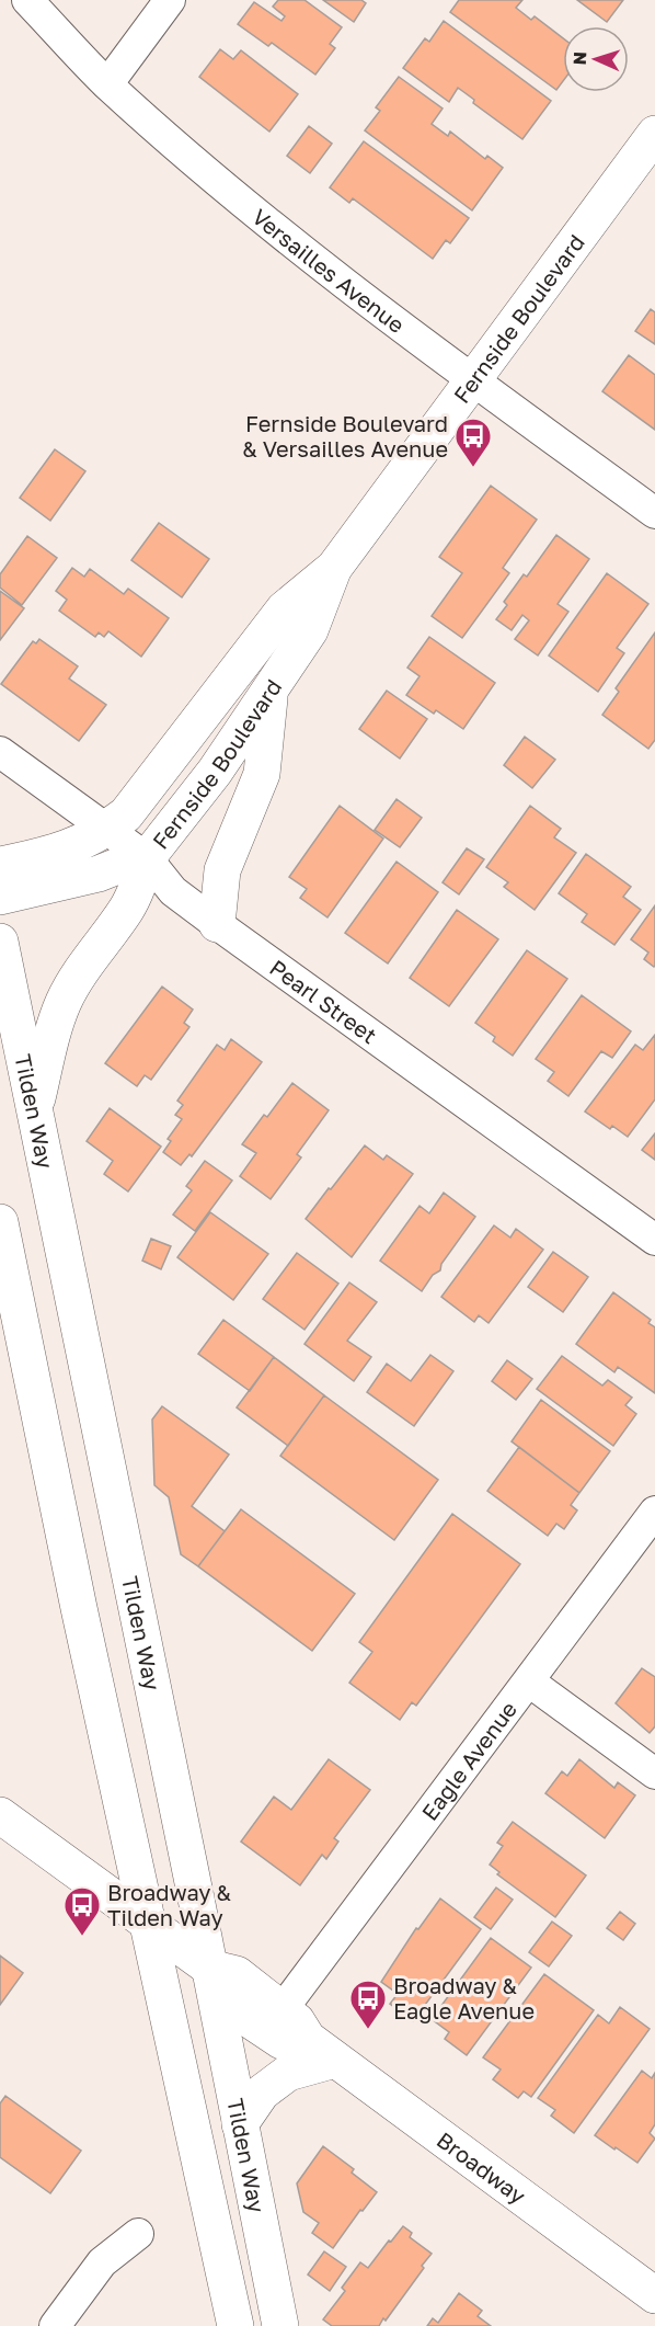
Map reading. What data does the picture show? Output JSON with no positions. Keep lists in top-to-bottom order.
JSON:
{
  "streets": {
    "main road": ["Fernside Boulevard", "Tilden Way", "Broadway"],
    "street": ["Versailles Avenue", "Pearl Street", "Eagle Avenue"]
  },
  "crossings": [
    ["Versailles Avenue", "Fernside Boulevard"],
    ["Fernside Boulevard", "Pearl Street"],
    ["Tilden Way", "Broadway"],
    ["Eagle Avenue", "Broadway"]
  ],
  "places": {
    "bus stop": ["Fernside Boulevard & Versailles Avenue", "Broadway & Tilden Way", "Broadway & Eagle Avenue"]
  },
  "north": "left"
}
